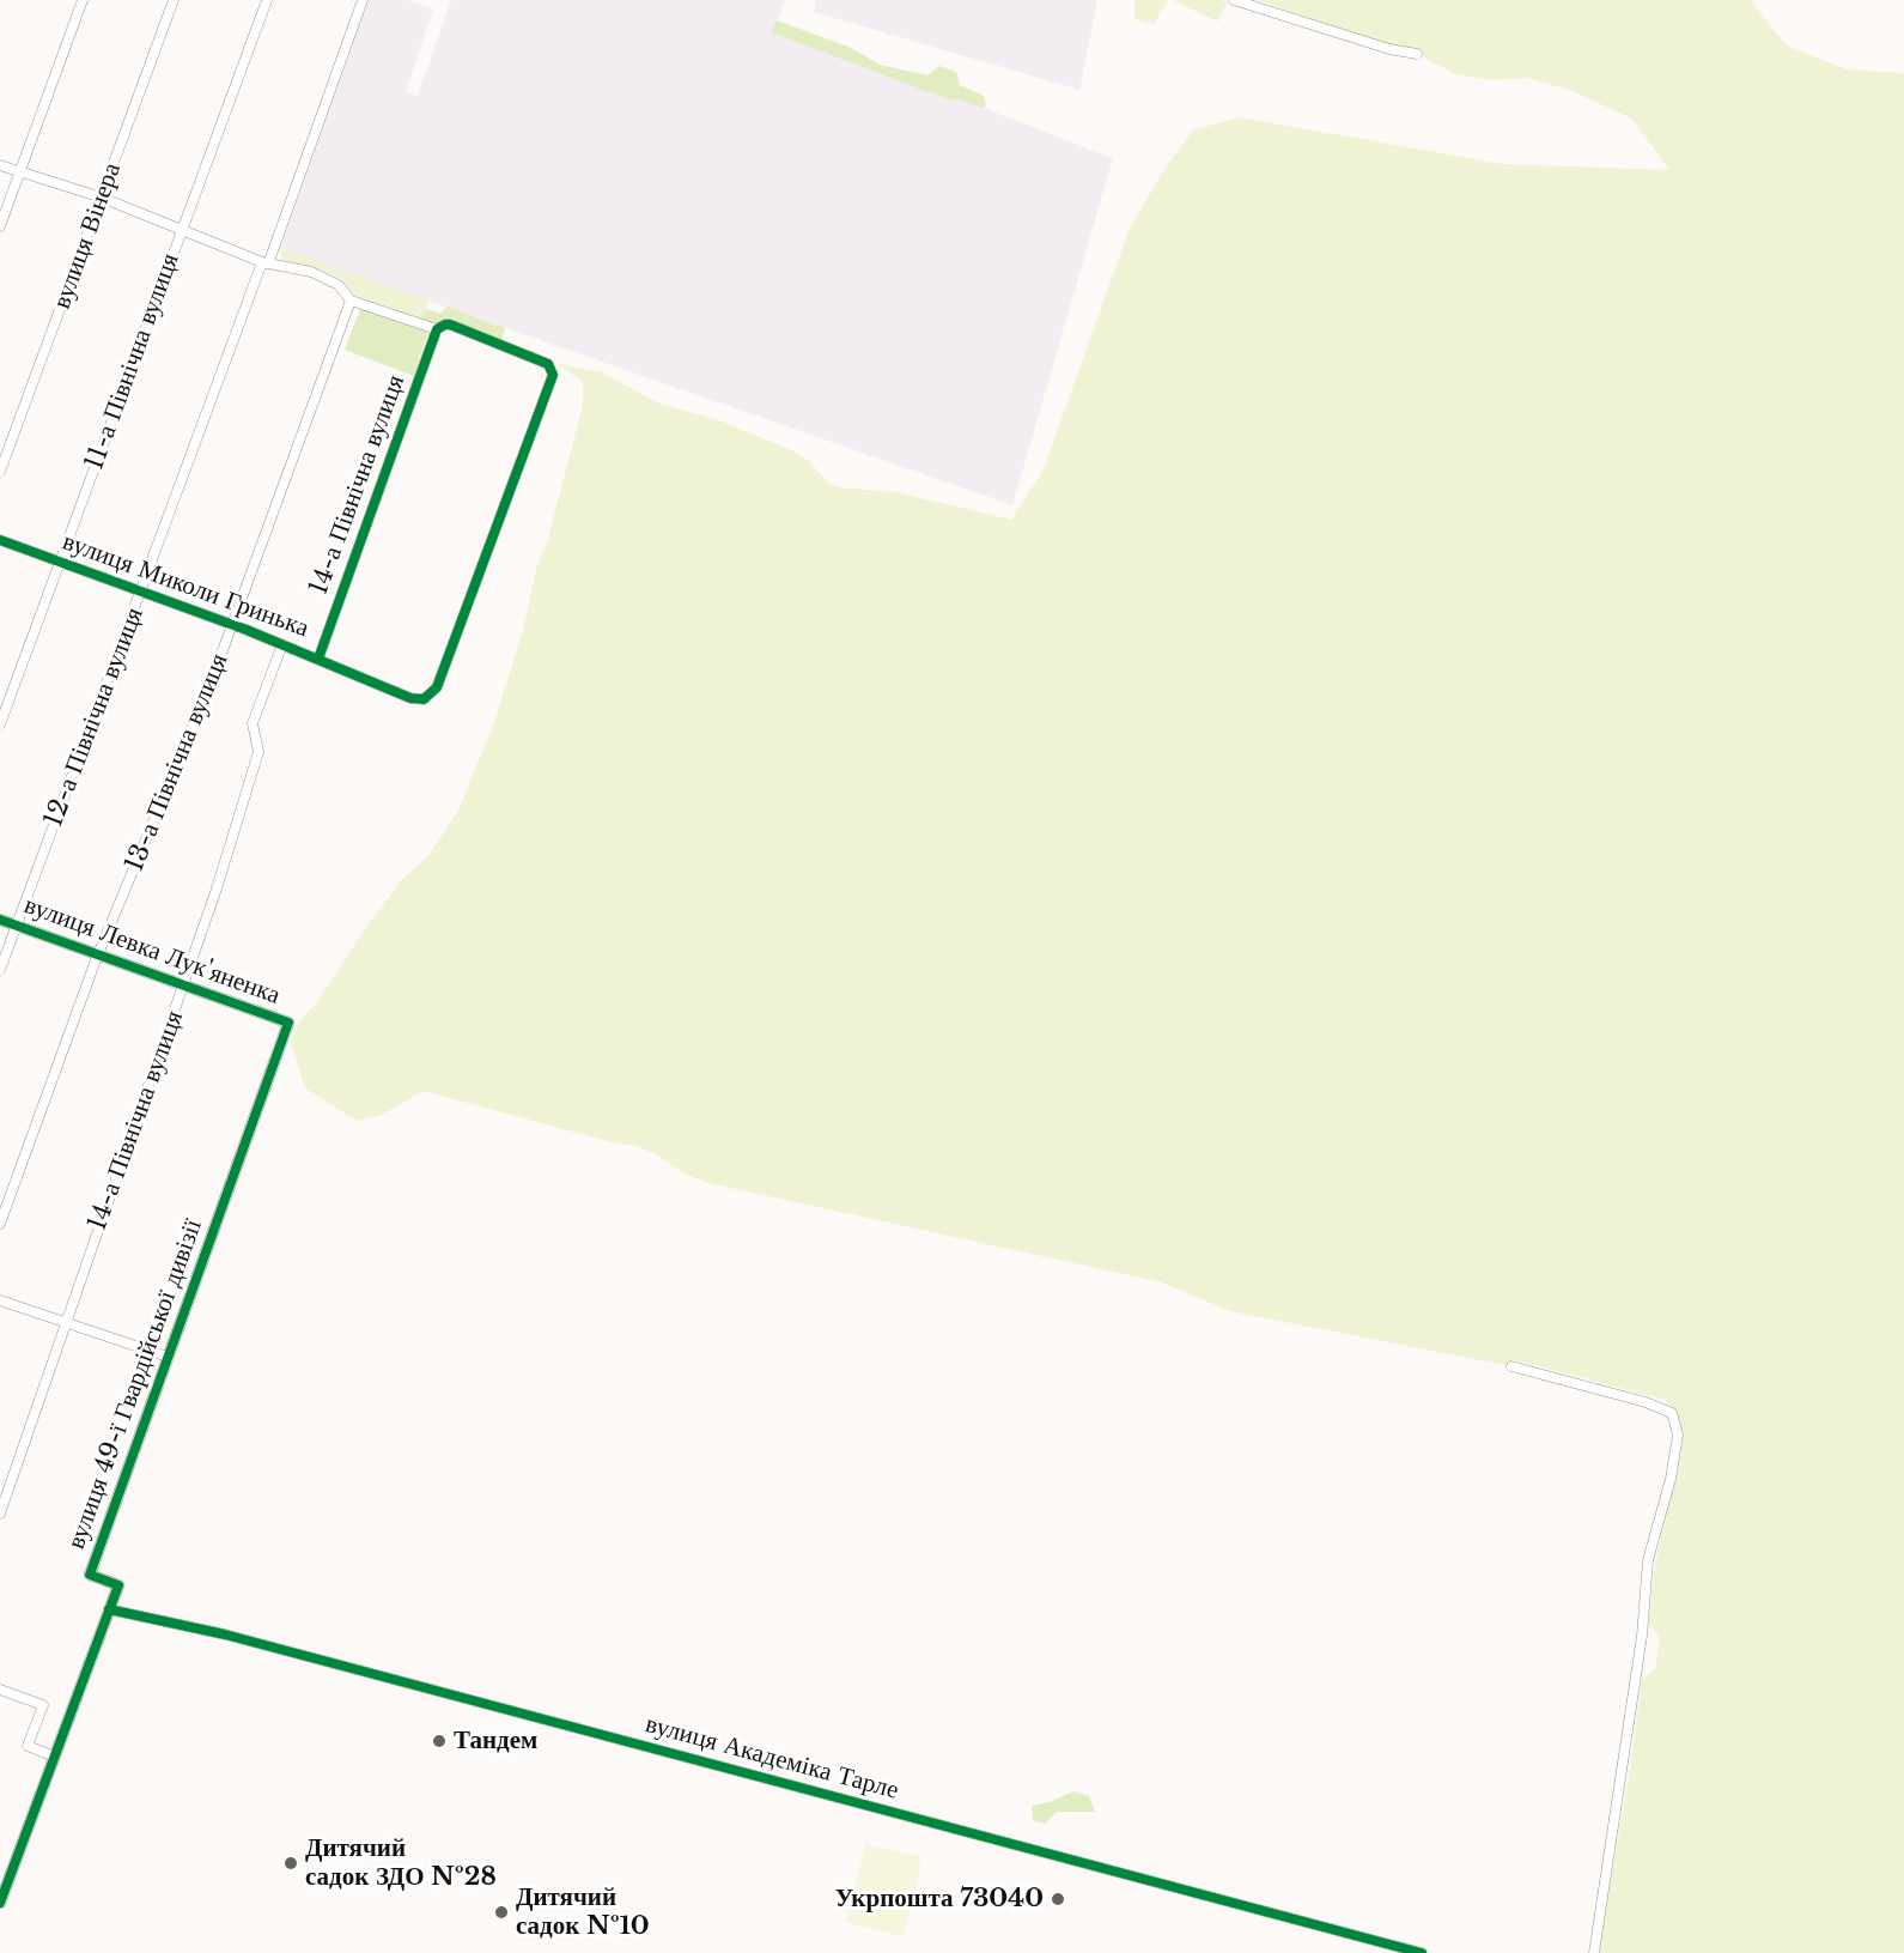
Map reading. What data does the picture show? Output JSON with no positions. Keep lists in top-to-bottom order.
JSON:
{
  "streets": {
    "street": [
      "вулиця Вінера",
      "11-а Північна вулиця",
      "14-а Північна вулиця",
      "вулиця Миколи Гринька",
      "12-а Північна вулиця",
      "13-а Північна вулиця",
      "вулиця Левка Лук'яненка",
      "вулиця 49-ї Гвардійської дивізії",
      "вулиця Академіка Тарле"
    ]
  },
  "crossings": [
    ["11-а Північна вулиця", "вулиця Миколи Гринька"],
    ["14-а Північна вулиця", "вулиця Миколи Гринька"],
    ["14-а Північна вулиця", "вулиця Левка Лук'яненка"],
    ["вулиця Миколи Гринька", "12-а Північна вулиця"],
    ["вулиця Миколи Гринька", "13-а Північна вулиця"],
    ["12-а Північна вулиця", "вулиця Левка Лук'яненка"],
    ["13-а Північна вулиця", "вулиця Левка Лук'яненка"],
    ["вулиця Левка Лук'яненка", "вулиця 49-ї Гвардійської дивізії"],
    ["вулиця 49-ї Гвардійської дивізії", "вулиця Академіка Тарле"]
  ],
  "places": [
    "Тандем",
    "Дитячий садок ЗДО №28",
    "Укрпошта 73040",
    "Дитячий садок №10"
  ]
}
